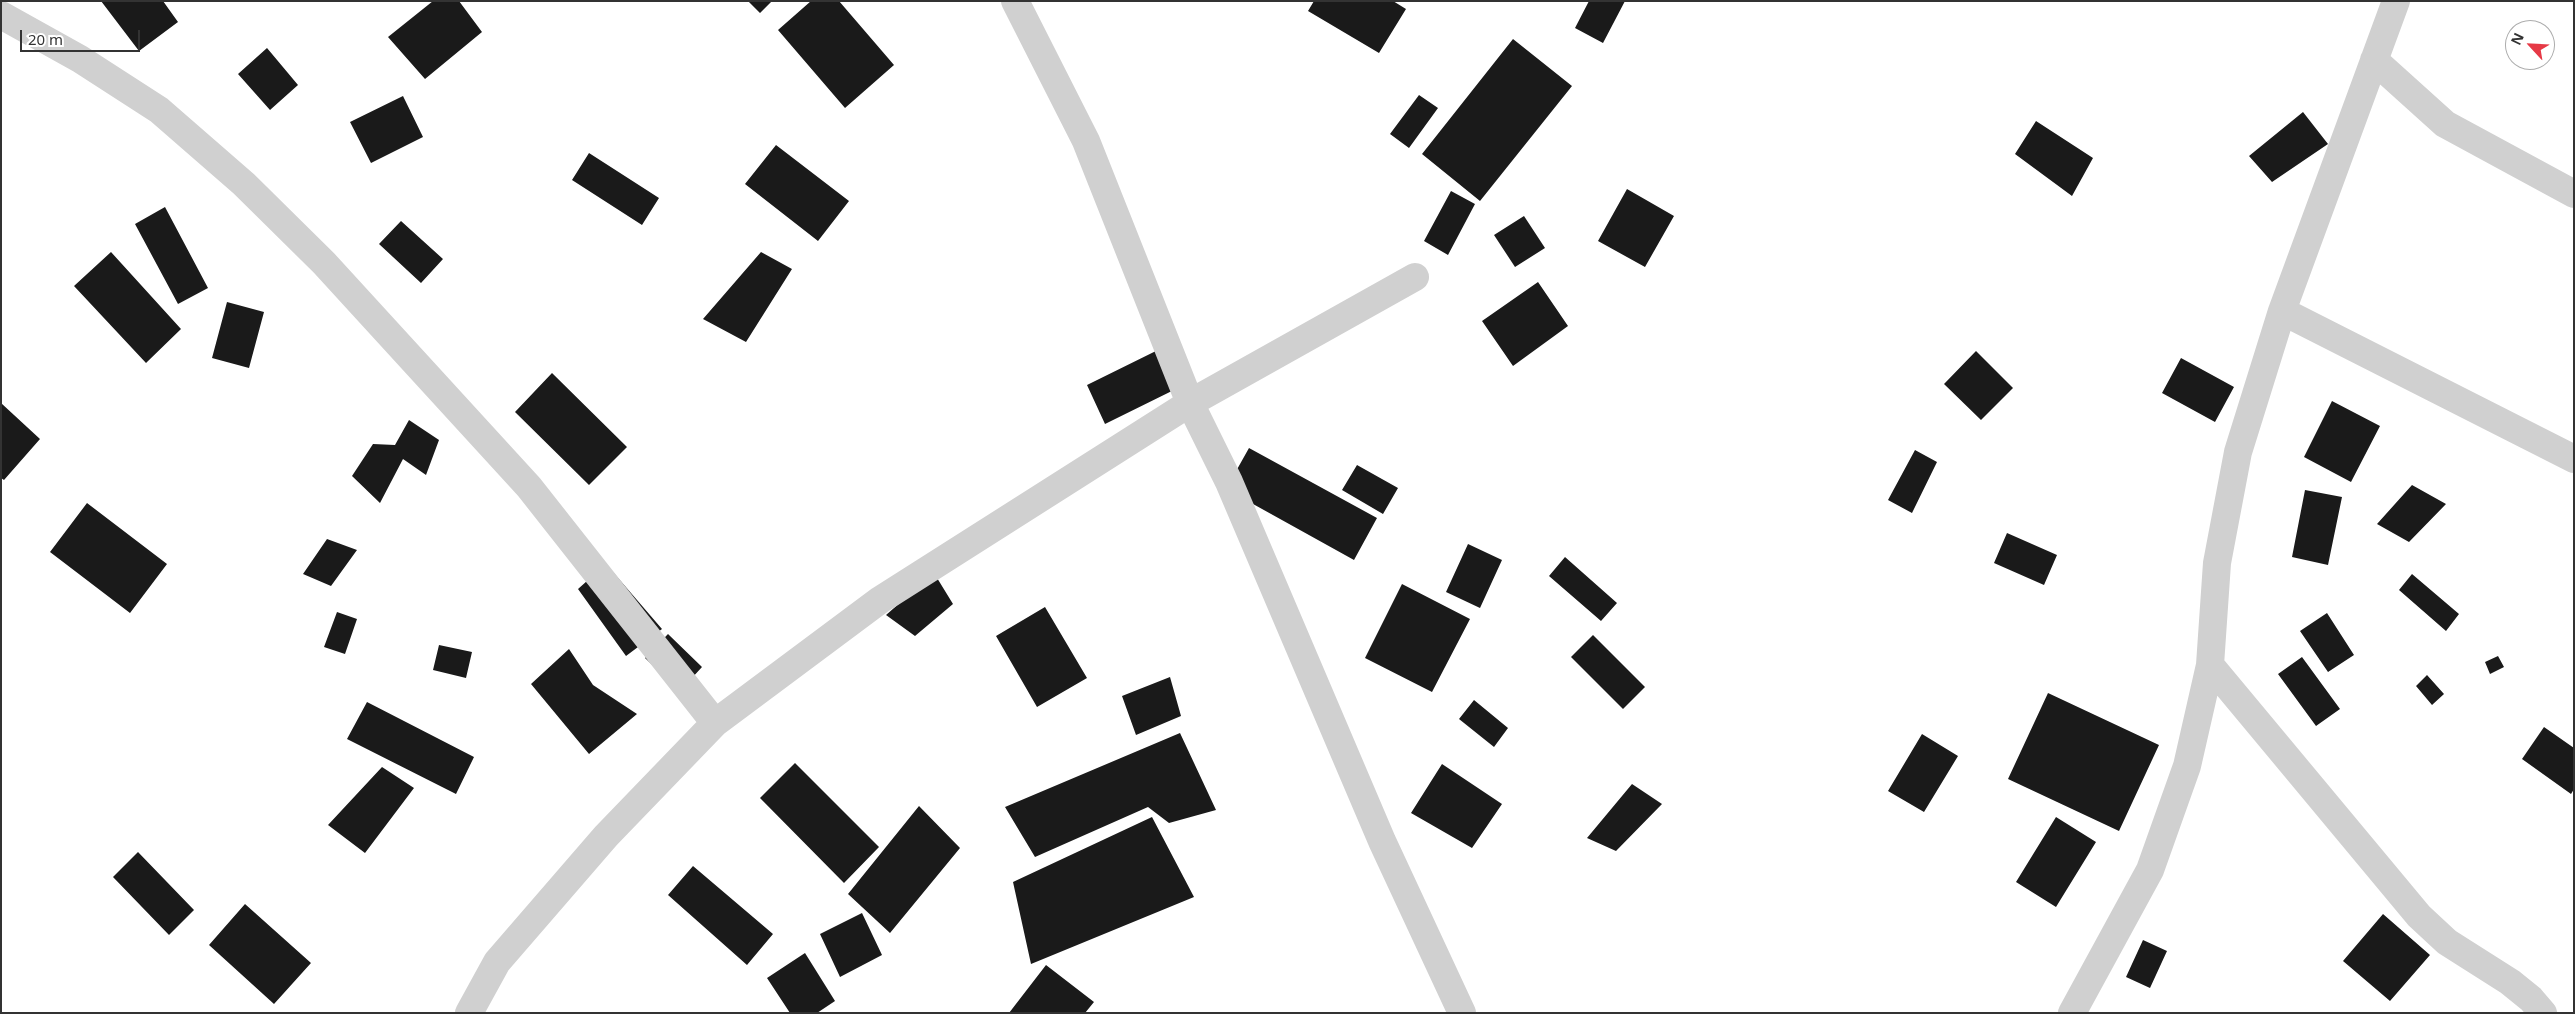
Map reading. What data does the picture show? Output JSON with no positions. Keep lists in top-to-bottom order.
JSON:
{
  "scale_bar": "20 m",
  "north": "top left"
}
